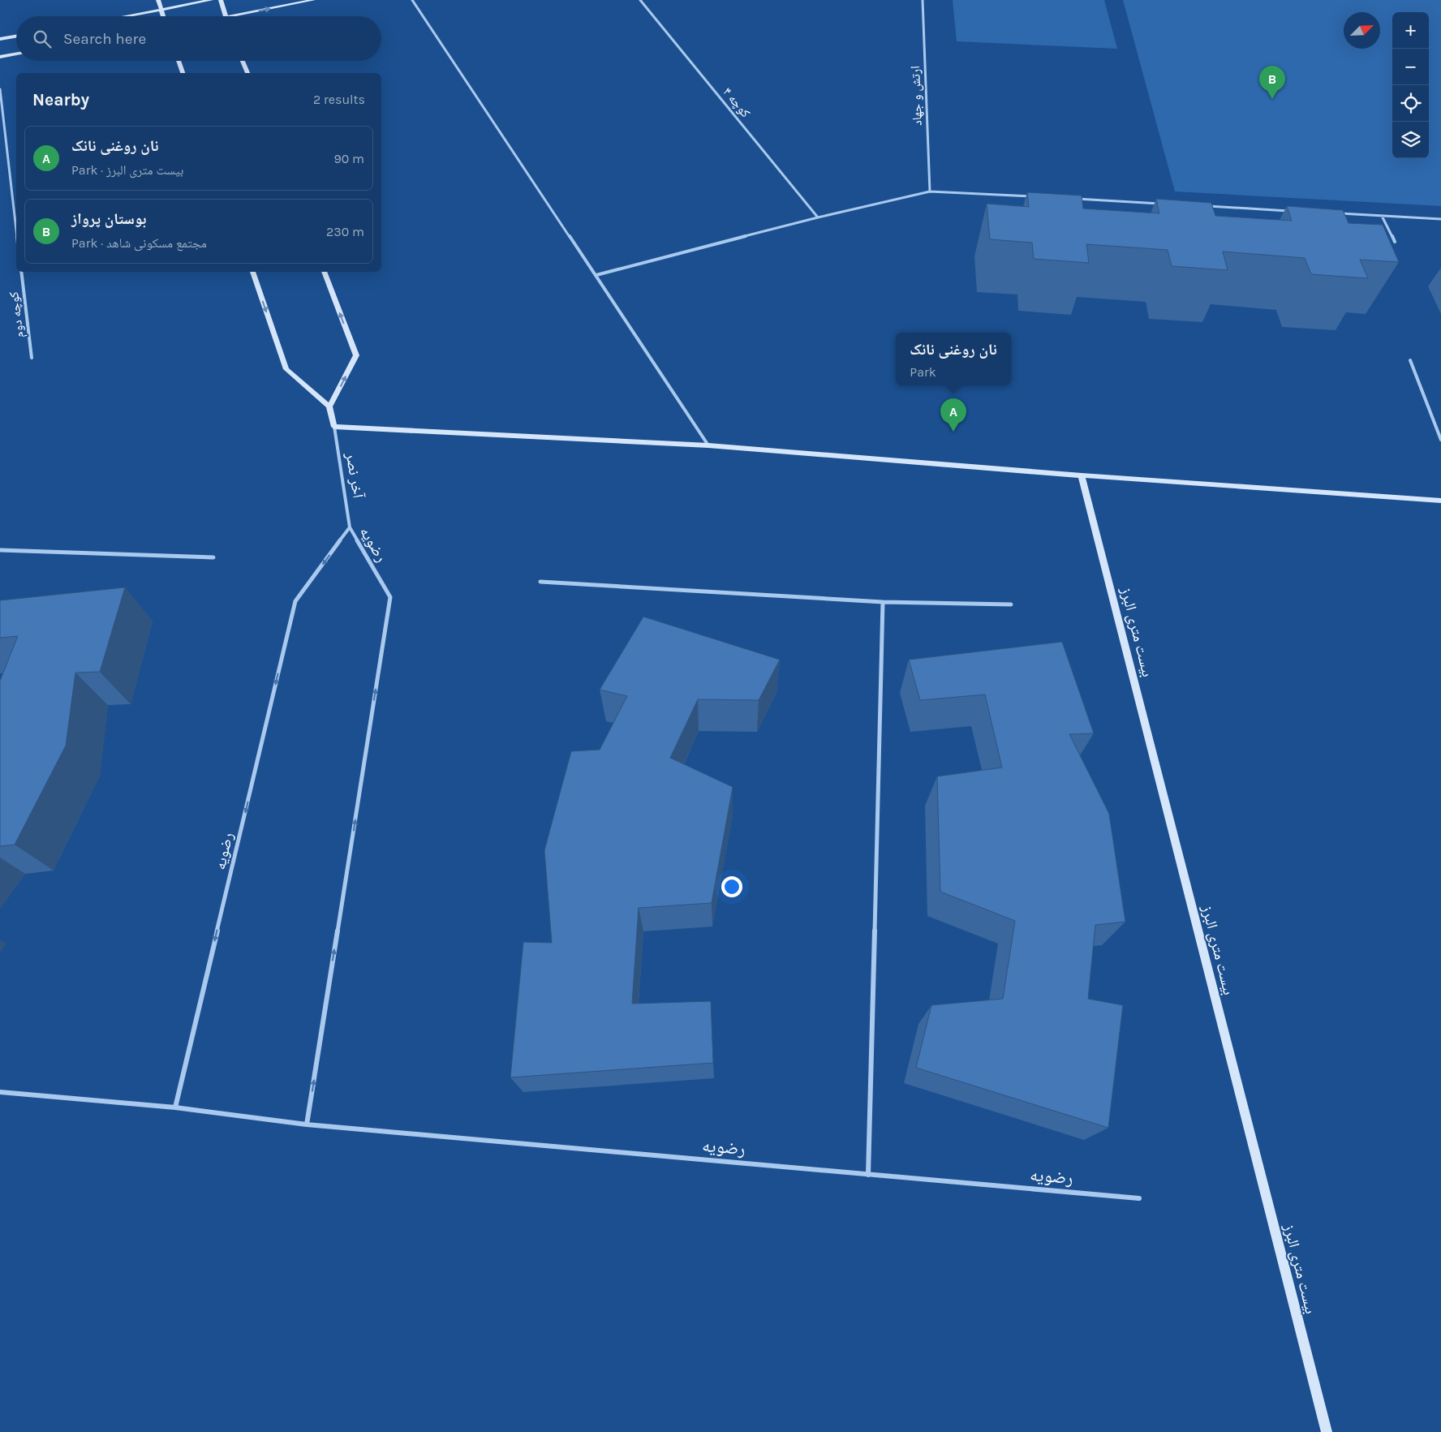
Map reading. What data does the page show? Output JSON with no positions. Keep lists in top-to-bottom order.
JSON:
{
  "streets": {
    "street": [
      "ارتش و جهاد",
      "کوچه ۴",
      "کوچه دوم",
      "آخر نصر",
      "رضویه",
      "بیست متری البرز"
    ]
  },
  "crossings": [
    ["آخر نصر", "رضویه"]
  ],
  "north": "top right",
  "page": {
    "map_buttons": ["+", "−"],
    "search": "Search here",
    "pins": ["B", "A"],
    "heading": ["Nearby", "2 results"],
    "list": [
      {
        "mark": "A",
        "name": "نان روغنی نانک",
        "note": "Park · بیست متری البرز",
        "value": "90 m"
      },
      {
        "mark": "B",
        "name": "بوستان پرواز",
        "note": "Park · مجتمع مسکونی شاهد",
        "value": "230 m"
      }
    ],
    "popup": ["نان روغنی نانک", "Park"]
  }
}
